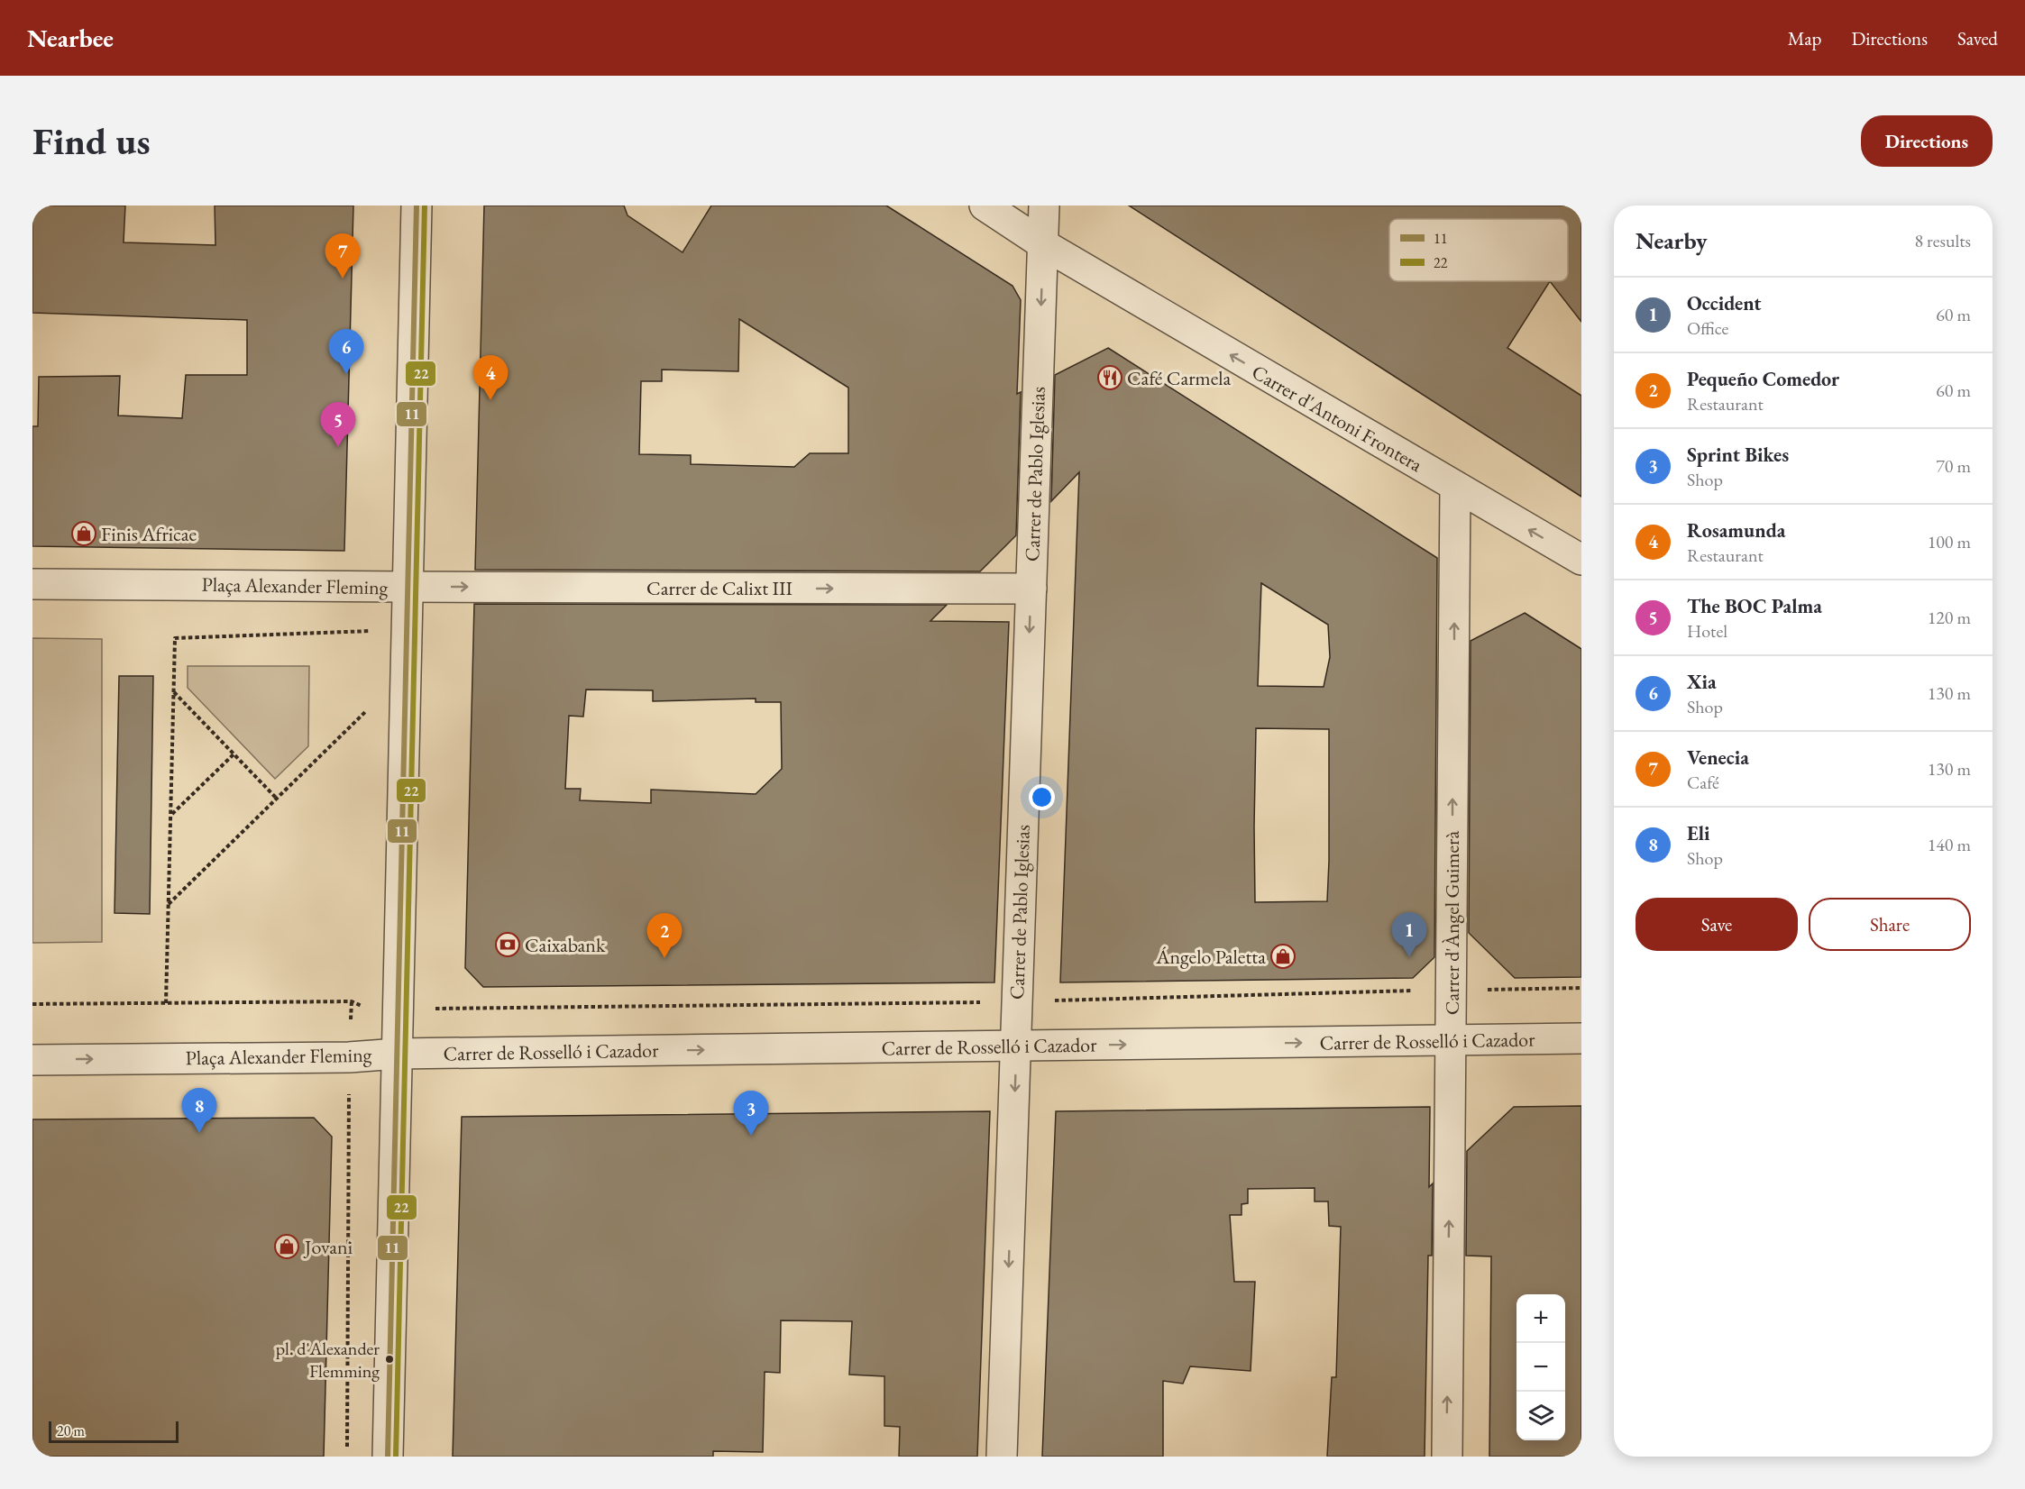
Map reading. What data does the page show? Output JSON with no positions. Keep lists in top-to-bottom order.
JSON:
{
  "streets": {
    "street": [
      "Carrer d'Antoni Frontera",
      "Carrer de Pablo Iglesias",
      "Plaça Alexander Fleming",
      "Carrer de Calixt III",
      "Carrer d'Àngel Guimerà",
      "Carrer de Rosselló i Cazador"
    ]
  },
  "crossings": [
    ["Carrer d'Antoni Frontera", "Carrer de Pablo Iglesias"],
    ["Carrer d'Antoni Frontera", "Carrer d'Àngel Guimerà"],
    ["Carrer de Pablo Iglesias", "Carrer de Calixt III"],
    ["Carrer de Pablo Iglesias", "Carrer de Rosselló i Cazador"],
    ["Plaça Alexander Fleming", "Carrer de Calixt III"],
    ["Plaça Alexander Fleming", "Carrer de Rosselló i Cazador"],
    ["Carrer d'Àngel Guimerà", "Carrer de Rosselló i Cazador"]
  ],
  "one_way": [
    "Carrer d'Antoni Frontera",
    "Carrer de Pablo Iglesias",
    "Carrer de Calixt III",
    "Carrer d'Àngel Guimerà",
    "Carrer de Rosselló i Cazador"
  ],
  "places": {
    "restaurant": ["Café Carmela"],
    "shop": ["Finis Africae", "Ángelo Paletta", "Jovani"],
    "bank": ["Caixabank"],
    "other": ["pl. d'Alexander Flemming"]
  },
  "lines": ["transit line 11", "transit line 22"],
  "legend": ["11", "22"],
  "scale_bar": "20 m",
  "page": {
    "header": "Nearbee",
    "nav": ["Map", "Directions", "Saved"],
    "buttons": [
      "Directions",
      ["Save", "Share"]
    ],
    "title": "Find us",
    "heading": ["Nearby", "8 results"],
    "pins": [
      "7",
      "6",
      "4",
      "5",
      "1",
      "2",
      "8",
      "3"
    ],
    "list": [
      {
        "mark": "1",
        "name": "Occident",
        "note": "Office",
        "value": "60 m"
      },
      {
        "mark": "2",
        "name": "Pequeño Comedor",
        "note": "Restaurant",
        "value": "60 m"
      },
      {
        "mark": "3",
        "name": "Sprint Bikes",
        "note": "Shop",
        "value": "70 m"
      },
      {
        "mark": "4",
        "name": "Rosamunda",
        "note": "Restaurant",
        "value": "100 m"
      },
      {
        "mark": "5",
        "name": "The BOC Palma",
        "note": "Hotel",
        "value": "120 m"
      },
      {
        "mark": "6",
        "name": "Xia",
        "note": "Shop",
        "value": "130 m"
      },
      {
        "mark": "7",
        "name": "Venecia",
        "note": "Café",
        "value": "130 m"
      },
      {
        "mark": "8",
        "name": "Eli",
        "note": "Shop",
        "value": "140 m"
      }
    ],
    "map_buttons": ["+", "−"],
    "scale": "20 m"
  }
}
